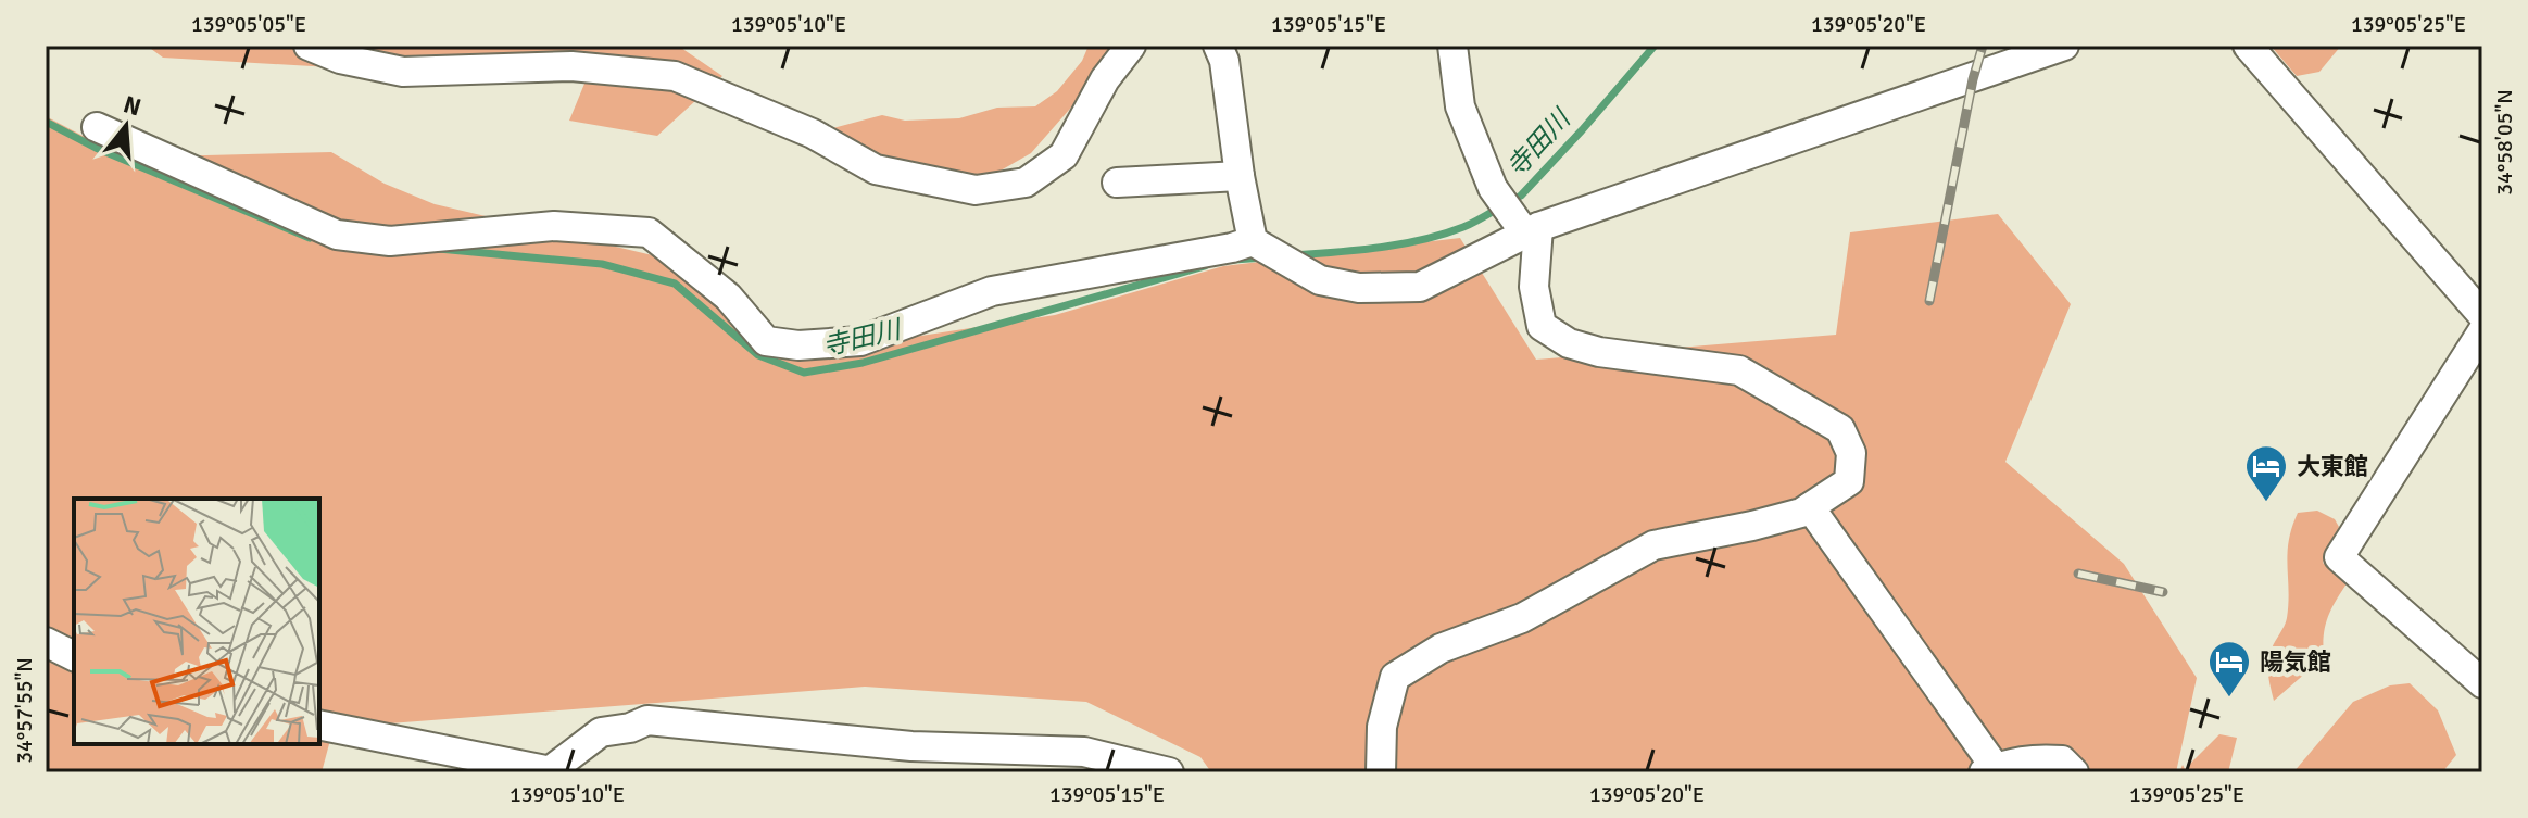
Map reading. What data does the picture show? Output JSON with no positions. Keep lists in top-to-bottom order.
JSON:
{
  "water": ["寺田川"],
  "places": {
    "hotel": ["大東館", "陽気館"]
  },
  "north": "top",
  "coordinates": [
    "139°05'05\"E",
    "139°05'10\"E",
    "139°05'15\"E",
    "139°05'20\"E",
    "139°05'25\"E",
    "34°58'05\"N",
    "34°57'55\"N"
  ]
}
